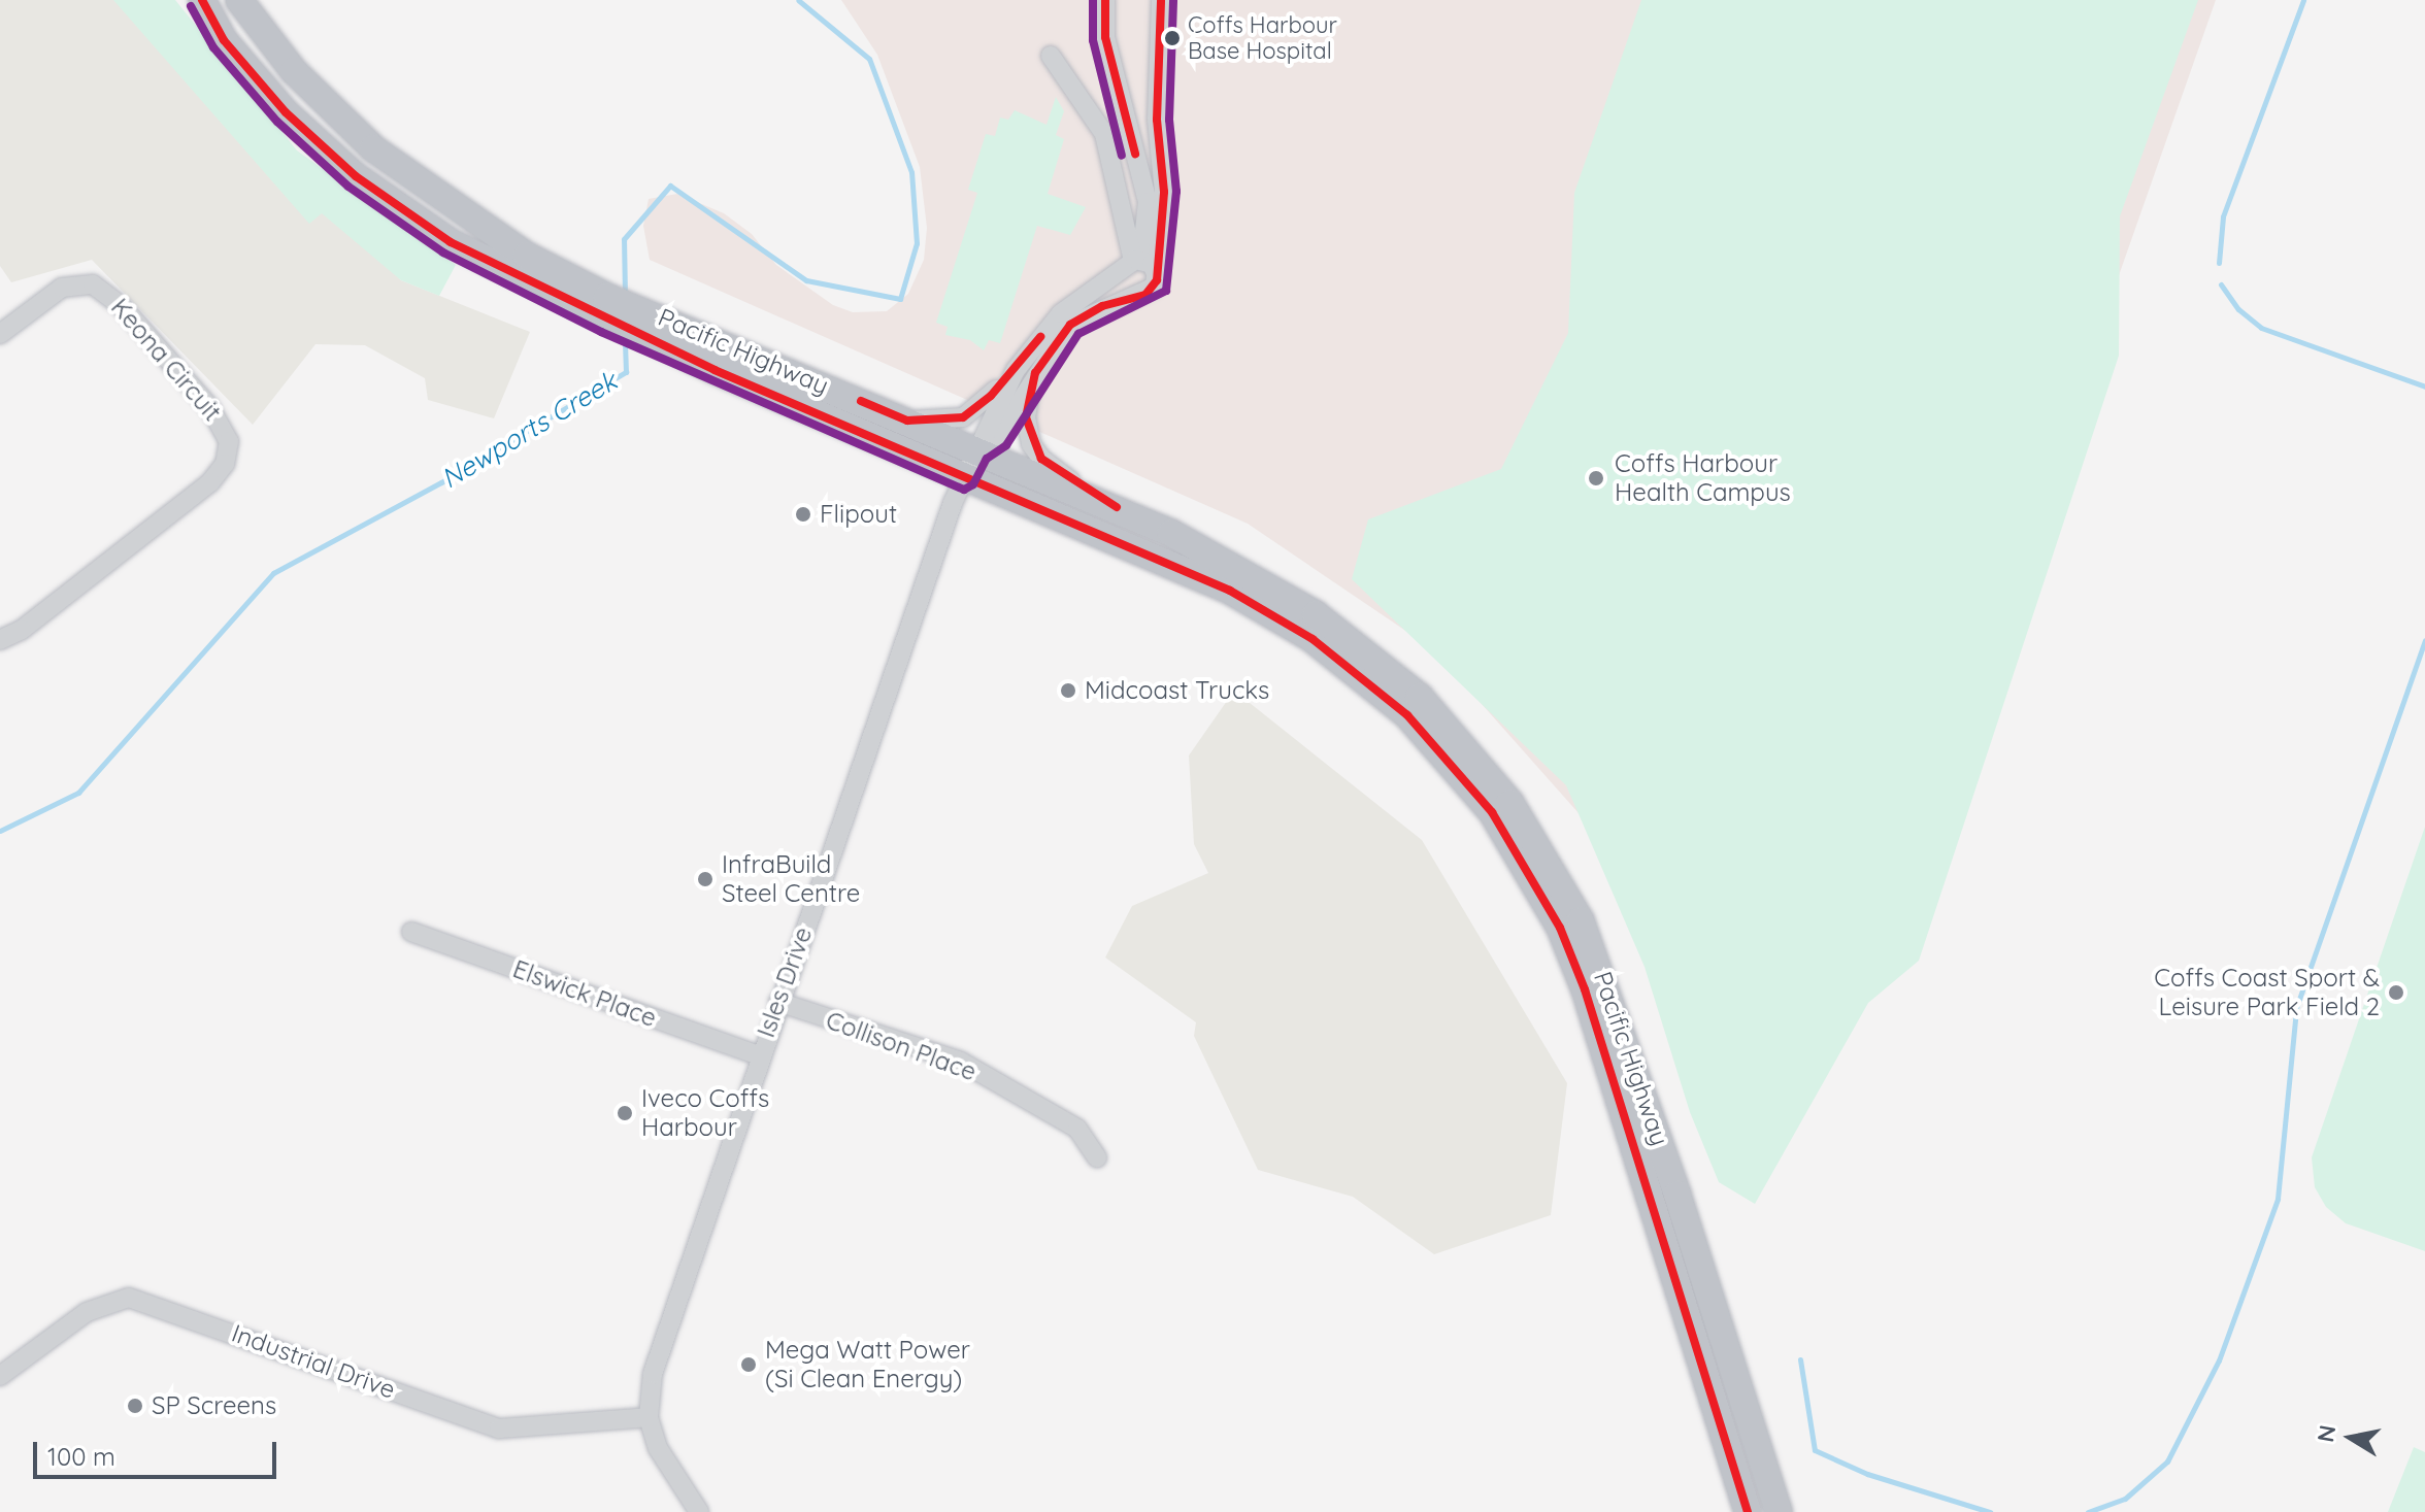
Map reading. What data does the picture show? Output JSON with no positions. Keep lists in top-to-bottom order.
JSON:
{
  "streets": {
    "highway": ["Pacific Highway"],
    "street": [
      "Keona Circuit",
      "Isles Drive",
      "Elswick Place",
      "Collison Place",
      "Industrial Drive"
    ]
  },
  "crossings": [
    ["Pacific Highway", "Isles Drive"],
    ["Isles Drive", "Elswick Place"],
    ["Isles Drive", "Collison Place"],
    ["Isles Drive", "Industrial Drive"]
  ],
  "water": ["Newports Creek"],
  "places": [
    "Coffs Harbour Base Hospital",
    "Coffs Harbour Health Campus",
    "Flipout",
    "Midcoast Trucks",
    "InfraBuild Steel Centre",
    "Coffs Coast Sport & Leisure Park Field 2",
    "Iveco Coffs Harbour",
    "Mega Watt Power (Si Clean Energy)",
    "SP Screens"
  ],
  "scale_bar": "100 m",
  "north": "left"
}
